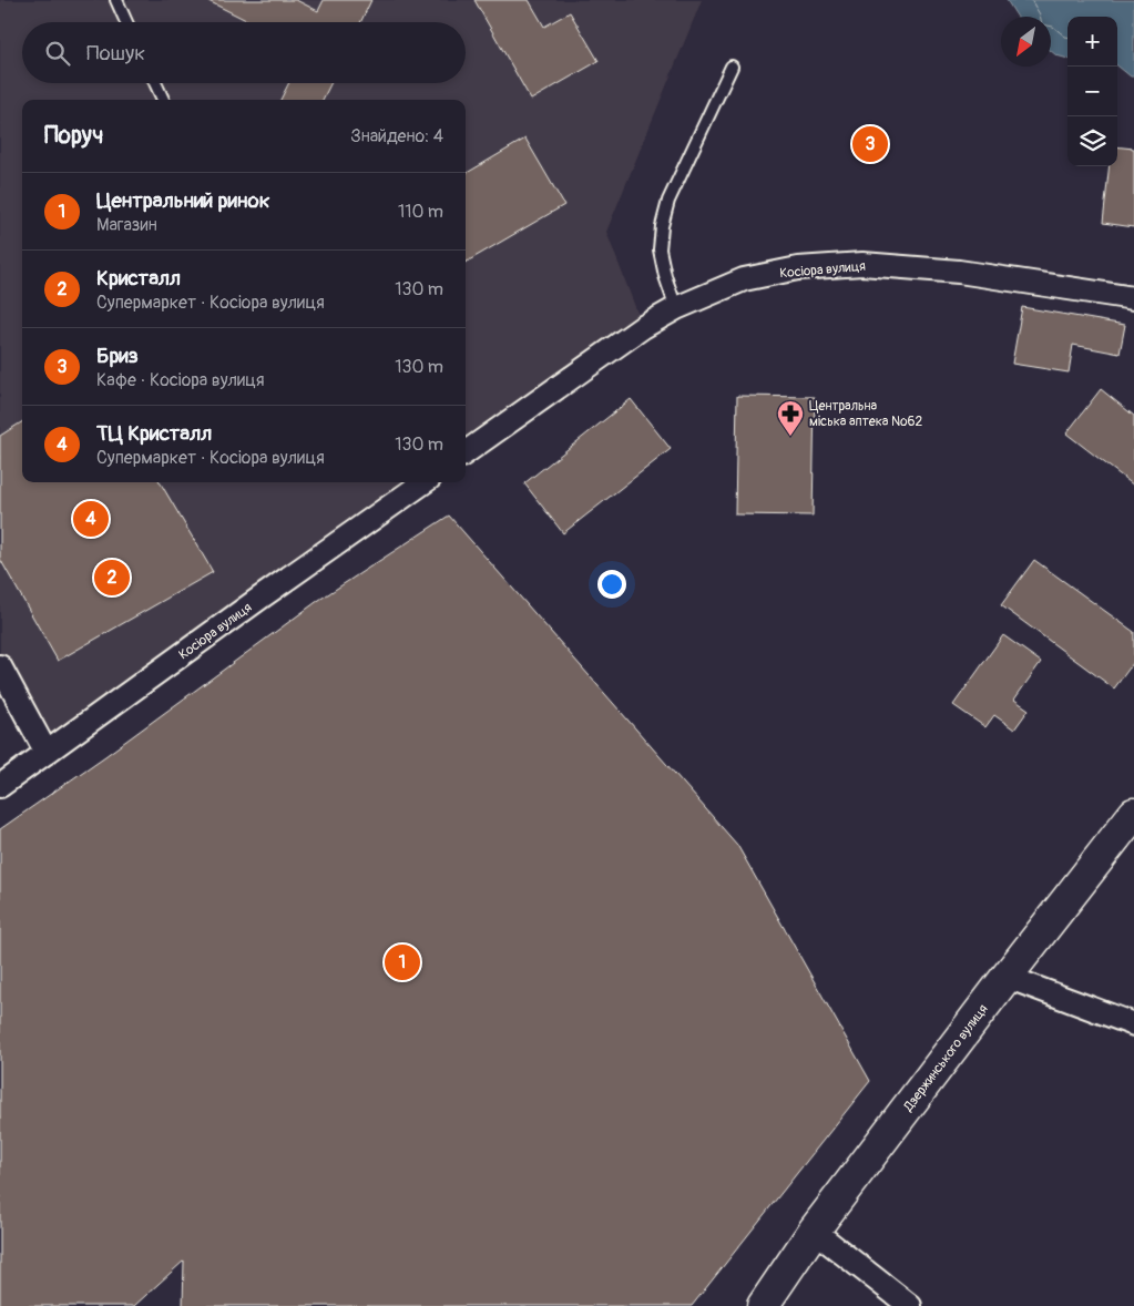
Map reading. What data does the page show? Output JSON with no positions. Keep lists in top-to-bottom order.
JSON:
{
  "streets": {
    "main road": ["Дзержинського вулиця"],
    "street": ["Косіора вулиця"]
  },
  "places": {
    "pharmacy": ["Центральна міська аптека №62"]
  },
  "north": "bottom left",
  "page": {
    "map_buttons": ["+", "−"],
    "search": "Пошук",
    "heading": ["Поруч", "Знайдено: 4"],
    "pins": [
      "3",
      "4",
      "2",
      "1"
    ],
    "list": [
      {
        "mark": "1",
        "name": "Центральний ринок",
        "note": "Магазин",
        "value": "110 m"
      },
      {
        "mark": "2",
        "name": "Кристалл",
        "note": "Супермаркет · Косіора вулиця",
        "value": "130 m"
      },
      {
        "mark": "3",
        "name": "Бриз",
        "note": "Кафе · Косіора вулиця",
        "value": "130 m"
      },
      {
        "mark": "4",
        "name": "ТЦ Кристалл",
        "note": "Супермаркет · Косіора вулиця",
        "value": "130 m"
      }
    ]
  }
}
